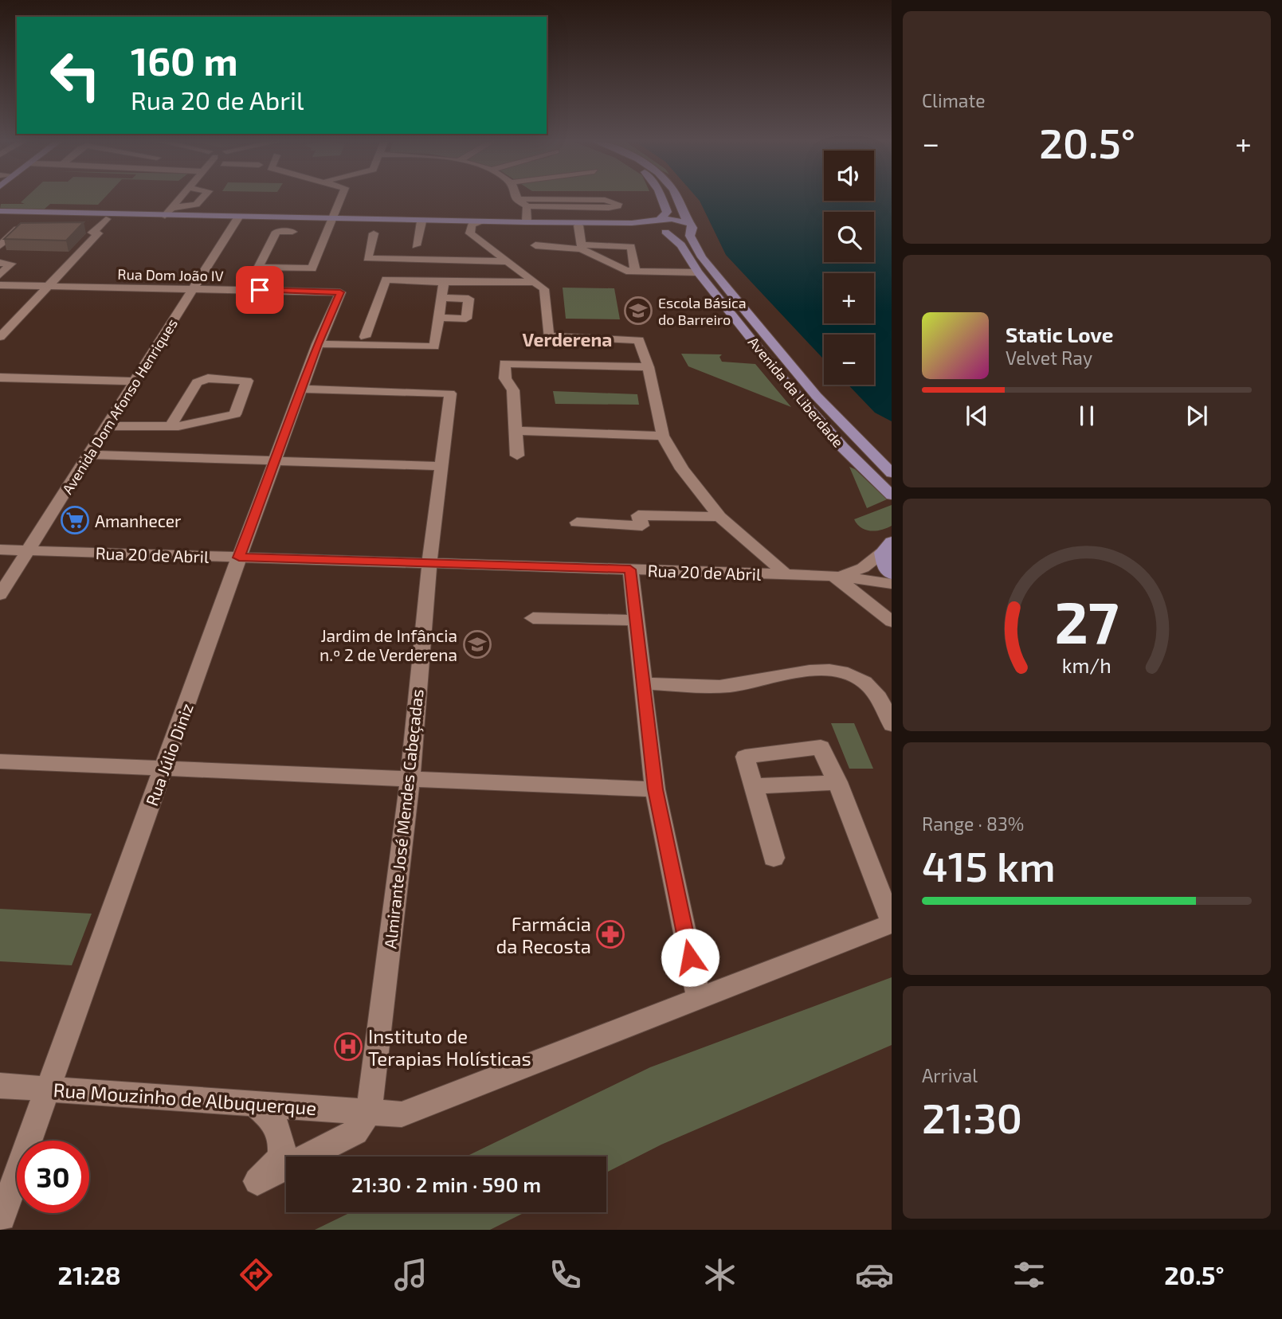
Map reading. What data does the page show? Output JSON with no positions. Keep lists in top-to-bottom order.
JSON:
{
  "streets": {
    "main road": ["Avenida da Liberdade"],
    "street": [
      "Rua Dom João IV",
      "Avenida Dom Afonso Henriques",
      "Rua 20 de Abril",
      "Rua Júlio Diniz",
      "Almirante José Mendes Cabeçadas",
      "Rua Mouzinho de Albuquerque"
    ]
  },
  "crossings": [
    ["Rua Dom João IV", "Avenida Dom Afonso Henriques"],
    ["Rua Dom João IV", "Rua Júlio Diniz"],
    ["Avenida Dom Afonso Henriques", "Rua 20 de Abril"],
    ["Rua 20 de Abril", "Rua Júlio Diniz"],
    ["Rua 20 de Abril", "Almirante José Mendes Cabeçadas"],
    ["Rua Júlio Diniz", "Almirante José Mendes Cabeçadas"],
    ["Rua Júlio Diniz", "Rua Mouzinho de Albuquerque"],
    ["Almirante José Mendes Cabeçadas", "Rua Mouzinho de Albuquerque"]
  ],
  "districts": ["Verderena"],
  "places": {
    "school or university": ["Escola Básica do Barreiro", "Jardim de Infância n.º 2 de Verderena"],
    "supermarket": ["Amanhecer"],
    "pharmacy": ["Farmácia da Recosta"],
    "hospital": ["Instituto de Terapias Holísticas"]
  },
  "page": {
    "tile": [
      "Climate",
      ["Range · 83%", "415 km"],
      ["Arrival", "21:30"]
    ],
    "turn": ["160 m", "Rua 20 de Abril"],
    "heat": ["−", "20.5°", "+"],
    "map_buttons": ["+", "−"],
    "song": ["Static Love", "Velvet Ray"],
    "limit": "30",
    "trip": "21:30 · 2 min · 590 m",
    "tabs": ["21:28", "20.5°"],
    "gauge": ["27", "km/h"]
  }
}
